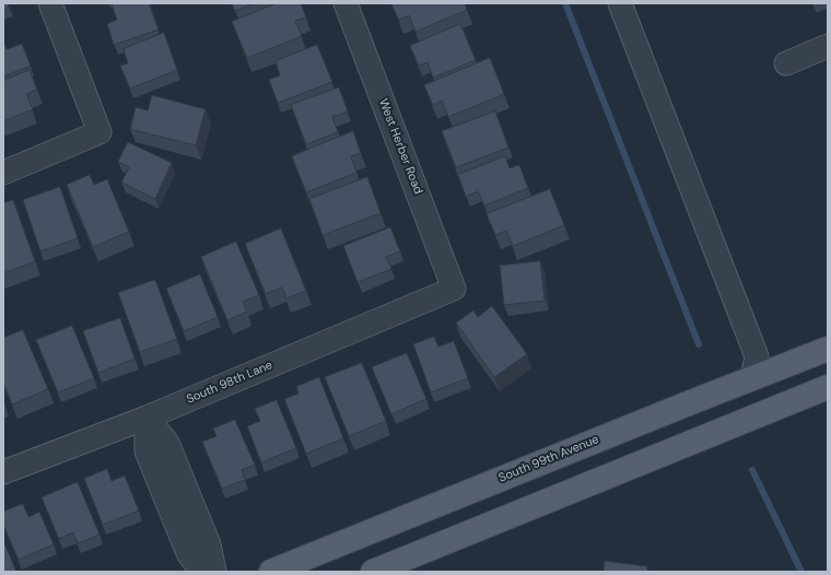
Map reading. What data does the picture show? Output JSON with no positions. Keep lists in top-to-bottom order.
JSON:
{
  "streets": {
    "main road": ["South 99th Avenue"],
    "street": ["West Herber Road", "South 98th Lane"]
  },
  "crossings": [
    ["West Herber Road", "South 98th Lane"]
  ]
}
